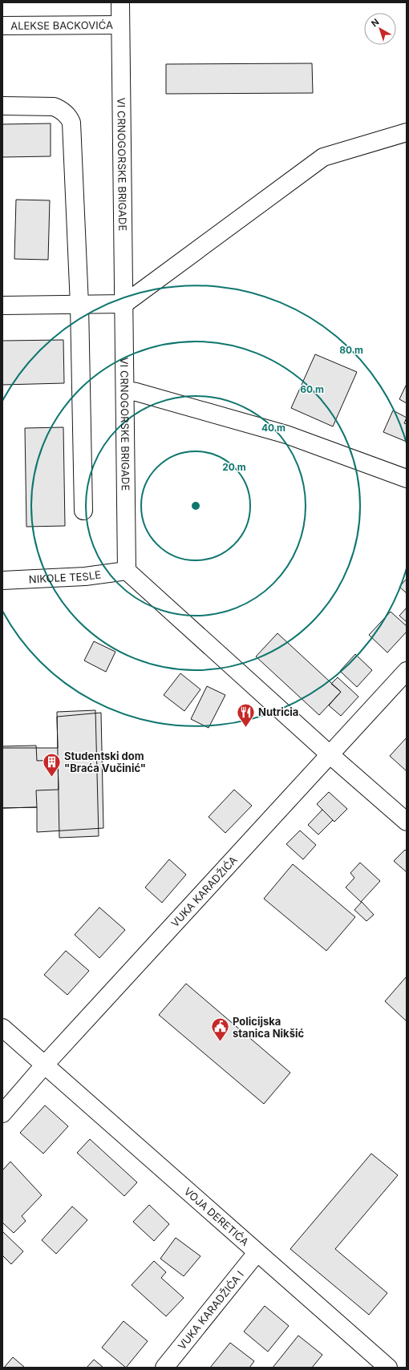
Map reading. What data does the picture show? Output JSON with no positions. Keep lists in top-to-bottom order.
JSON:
{
  "streets": {
    "street": [
      "ALEKSE BACKOVIĆA",
      "VI CRNOGORSKE BRIGADE",
      "NIKOLE TESLE",
      "VUKA KARADŽIĆA",
      "VOJA DERETIĆA",
      "VUKA KARADŽIĆA I"
    ]
  },
  "crossings": [
    ["ALEKSE BACKOVIĆA", "VI CRNOGORSKE BRIGADE"],
    ["VI CRNOGORSKE BRIGADE", "NIKOLE TESLE"],
    ["VUKA KARADŽIĆA", "VOJA DERETIĆA"],
    ["VOJA DERETIĆA", "VUKA KARADŽIĆA I"]
  ],
  "places": {
    "restaurant": ["Nutricia"],
    "building": ["Studentski dom \"Braća Vučinić\""],
    "public building": ["Policijska stanica Nikšić"]
  },
  "north": "top left",
  "rings": [
    "80 m",
    "60 m",
    "40 m",
    "20 m"
  ]
}
